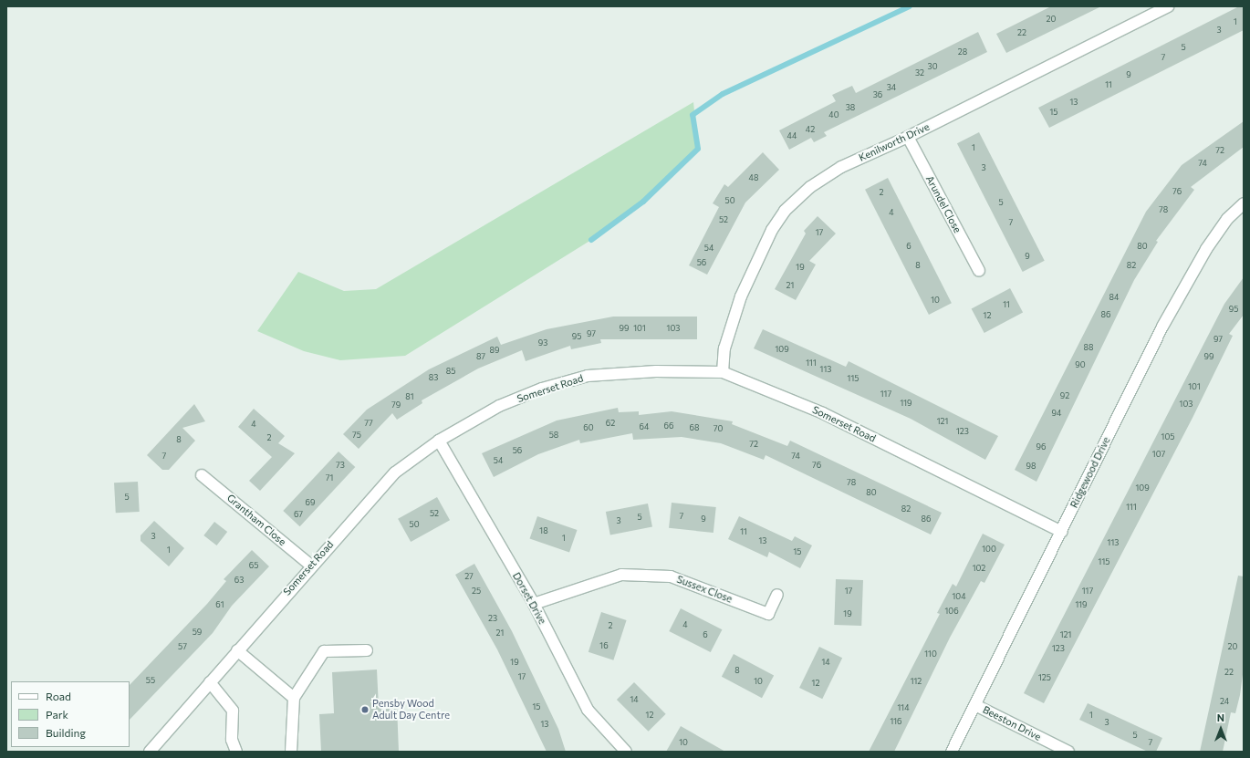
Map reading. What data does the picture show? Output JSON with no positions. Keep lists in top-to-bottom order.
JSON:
{
  "streets": {
    "street": [
      "Kenilworth Drive",
      "Arundel Close",
      "Somerset Road",
      "Ridgewood Drive",
      "Grantham Close",
      "Sussex Close",
      "Dorset Drive",
      "Beeston Drive"
    ]
  },
  "crossings": [
    ["Kenilworth Drive", "Arundel Close"],
    ["Kenilworth Drive", "Somerset Road"],
    ["Somerset Road", "Ridgewood Drive"],
    ["Somerset Road", "Grantham Close"],
    ["Somerset Road", "Dorset Drive"],
    ["Ridgewood Drive", "Beeston Drive"],
    ["Sussex Close", "Dorset Drive"]
  ],
  "places": ["Pensby Wood Adult Day Centre"],
  "house_numbers": [
    "20",
    "1",
    "3",
    "22",
    "5",
    "28",
    "7",
    "30",
    "32",
    "9",
    "11",
    "34",
    "36",
    "13",
    "38",
    "15",
    "40",
    "42",
    "44",
    "1",
    "72",
    "74",
    "3",
    "48",
    "76",
    "2",
    "50",
    "5",
    "78",
    "4",
    "52",
    "7",
    "17",
    "6",
    "80",
    "54",
    "9",
    "56",
    "8",
    "82",
    "19",
    "21",
    "84",
    "10",
    "11",
    "95",
    "86",
    "12",
    "99",
    "101",
    "103",
    "97",
    "95",
    "97",
    "93",
    "88",
    "109",
    "89",
    "87",
    "99",
    "111",
    "90",
    "113",
    "85",
    "83",
    "115",
    "101",
    "117",
    "92",
    "81",
    "119",
    "103",
    "79",
    "94",
    "121",
    "77",
    "62",
    "4",
    "66",
    "64",
    "60",
    "68",
    "70",
    "123",
    "75",
    "58",
    "105",
    "2",
    "8",
    "72",
    "96",
    "56",
    "107",
    "7",
    "74",
    "54",
    "73",
    "76",
    "98",
    "71",
    "78",
    "109",
    "80",
    "5",
    "69",
    "111",
    "82",
    "52",
    "67",
    "7",
    "5",
    "9",
    "86",
    "3",
    "50",
    "18",
    "11",
    "3",
    "1",
    "13",
    "113",
    "100",
    "1",
    "15",
    "115",
    "65",
    "102",
    "27",
    "63",
    "25",
    "17",
    "117",
    "104",
    "61",
    "119",
    "106",
    "19",
    "23",
    "4",
    "2",
    "59",
    "21",
    "6",
    "121",
    "16",
    "57",
    "20",
    "123",
    "110",
    "19",
    "14",
    "8",
    "22",
    "17",
    "125",
    "55",
    "10",
    "112",
    "12",
    "14",
    "24",
    "15",
    "114",
    "12",
    "1",
    "116",
    "3",
    "13",
    "5",
    "10",
    "7"
  ],
  "legend": ["Road", "Park", "Building"],
  "north": "top"
}
